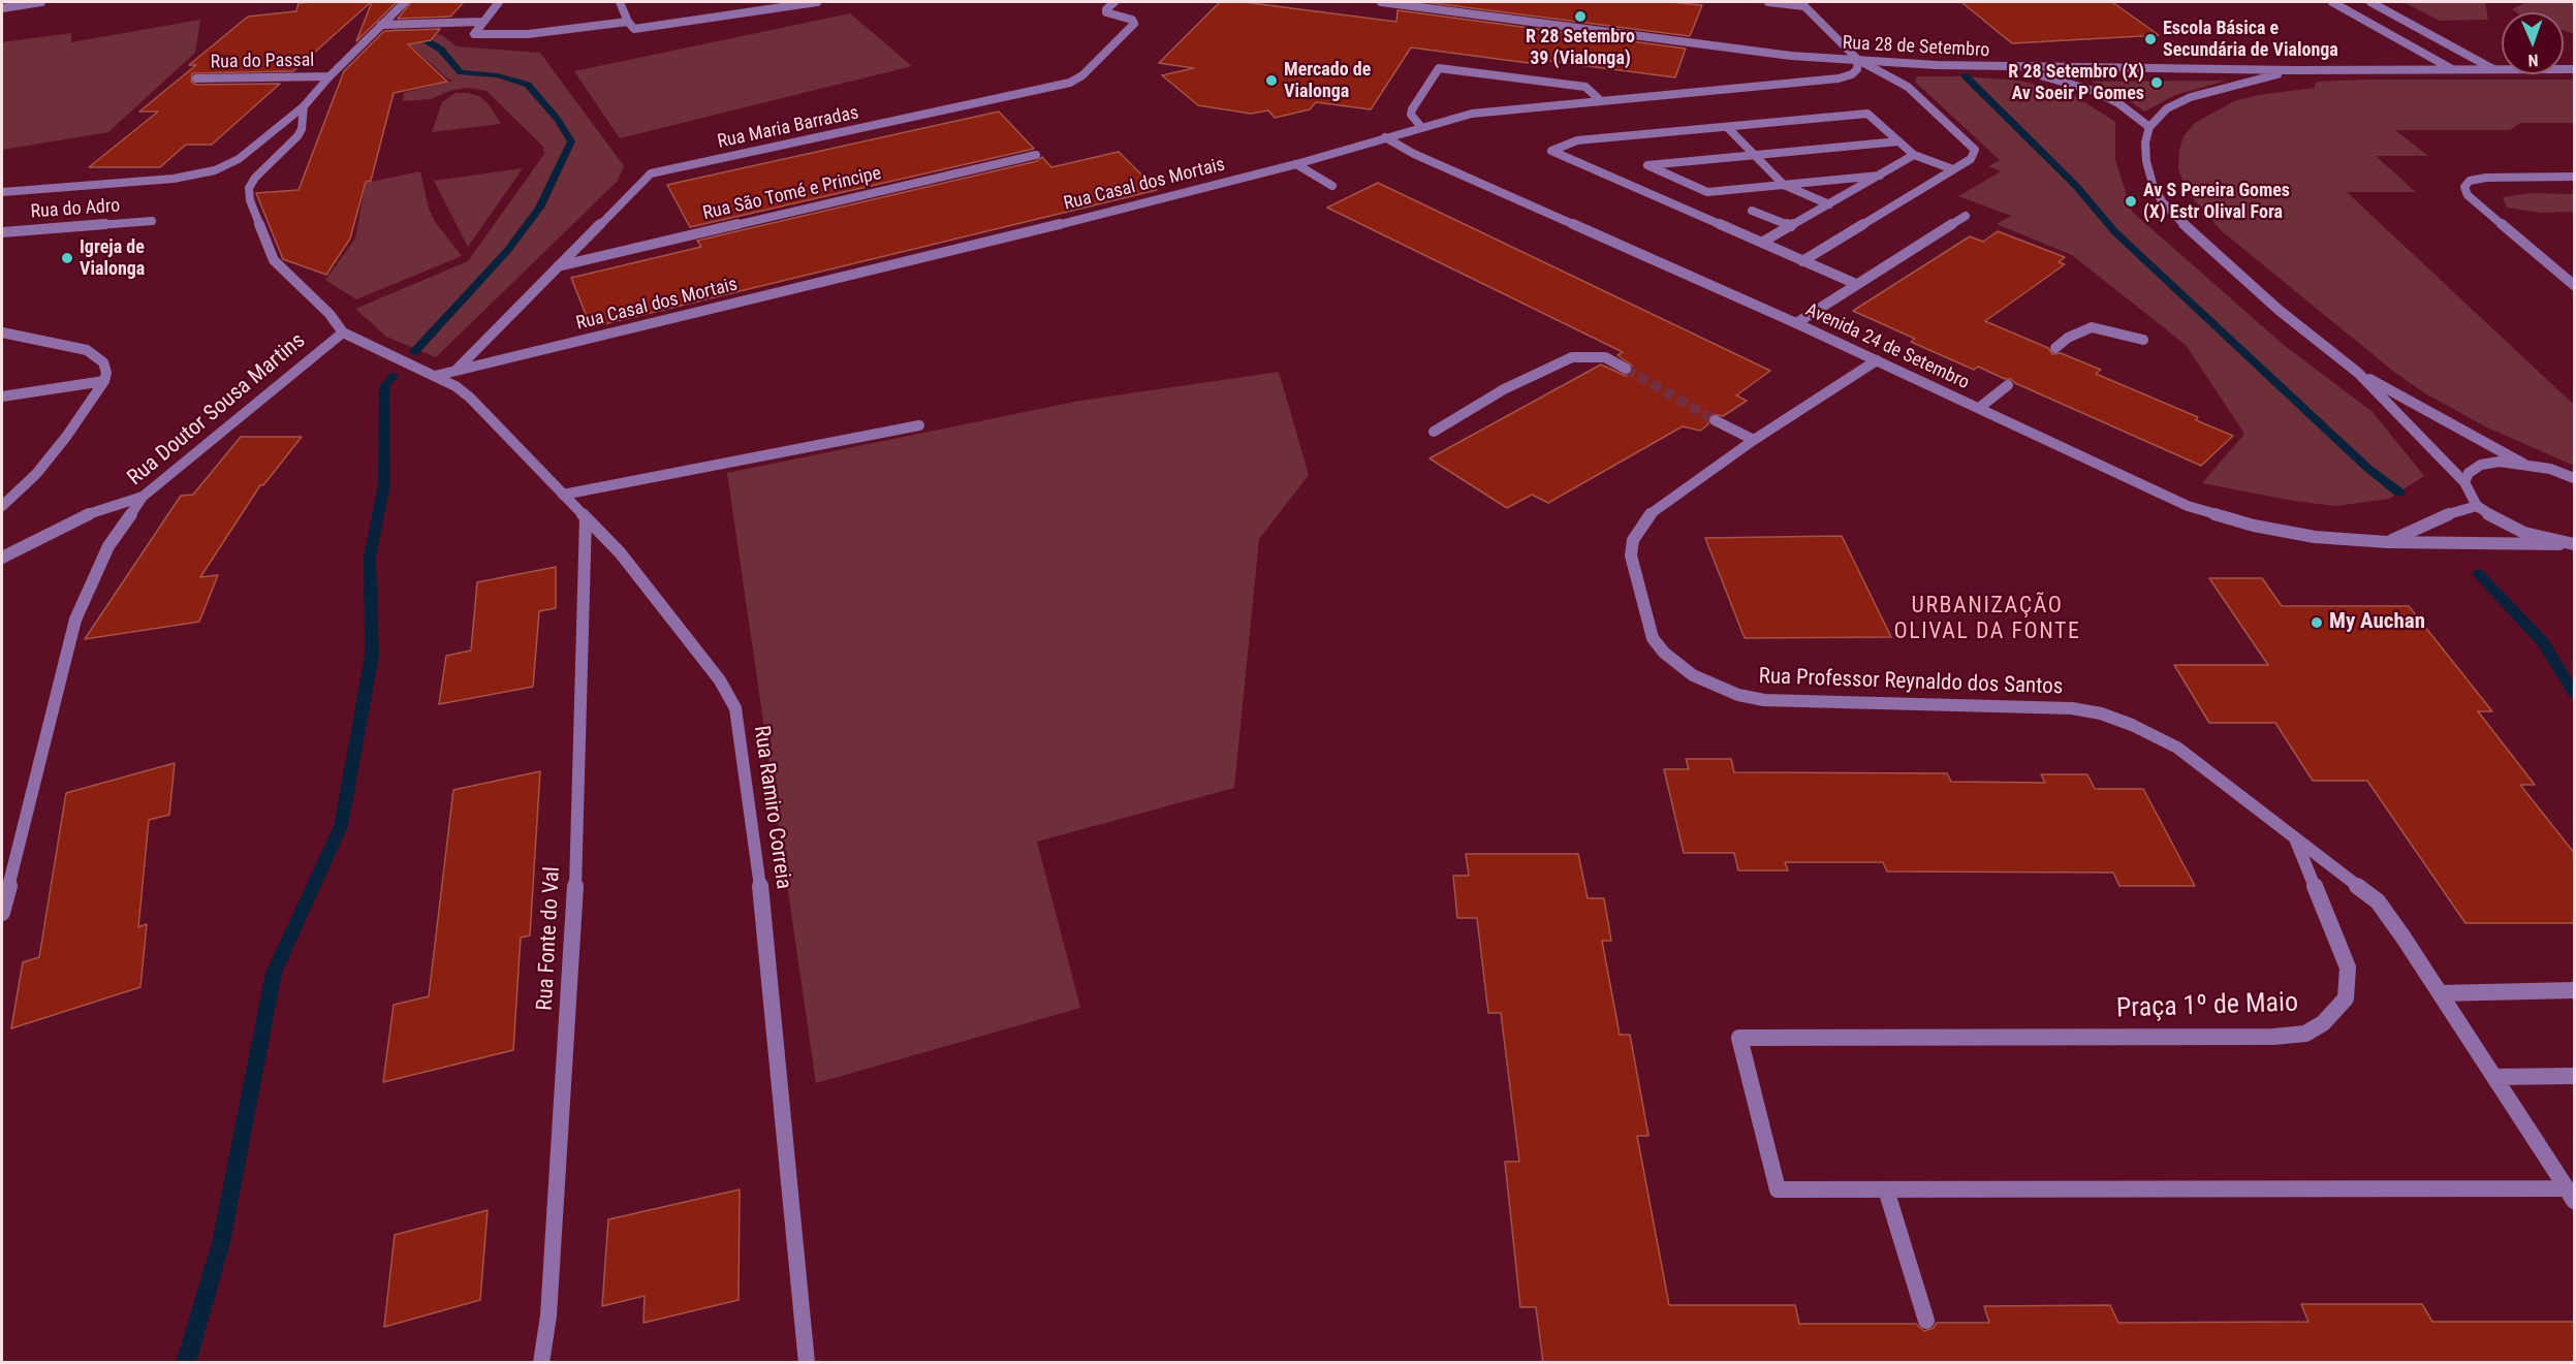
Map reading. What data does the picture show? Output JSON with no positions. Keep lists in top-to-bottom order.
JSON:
{
  "streets": {
    "street": [
      "Rua 28 de Setembro",
      "Rua do Passal",
      "Rua Maria Barradas",
      "Rua Casal dos Mortais",
      "Rua São Tomé e Principe",
      "Rua do Adro",
      "Avenida 24 de Setembro",
      "Rua Doutor Sousa Martins",
      "Rua Professor Reynaldo dos Santos",
      "Rua Ramiro Correia",
      "Rua Fonte do Val",
      "Praça 1º de Maio"
    ]
  },
  "crossings": [
    ["Rua 28 de Setembro", "Rua Casal dos Mortais"],
    ["Rua Maria Barradas", "Rua Casal dos Mortais"],
    ["Rua Maria Barradas", "Rua São Tomé e Principe"],
    ["Rua Casal dos Mortais", "Avenida 24 de Setembro"],
    ["Rua Casal dos Mortais", "Rua Ramiro Correia"],
    ["Avenida 24 de Setembro", "Rua Professor Reynaldo dos Santos"],
    ["Rua Doutor Sousa Martins", "Rua Ramiro Correia"],
    ["Rua Professor Reynaldo dos Santos", "Praça 1º de Maio"],
    ["Rua Ramiro Correia", "Rua Fonte do Val"]
  ],
  "districts": ["URBANIZAÇÃO OLIVAL DA FONTE"],
  "places": [
    "R 28 Setembro 39 (Vialonga)",
    "Escola Básica e Secundária de Vialonga",
    "Mercado de Vialonga",
    "R 28 Setembro (X) Av Soeir P Gomes",
    "Av S Pereira Gomes (X) Estr Olival Fora",
    "Igreja de Vialonga",
    "My Auchan"
  ],
  "north": "bottom"
}
